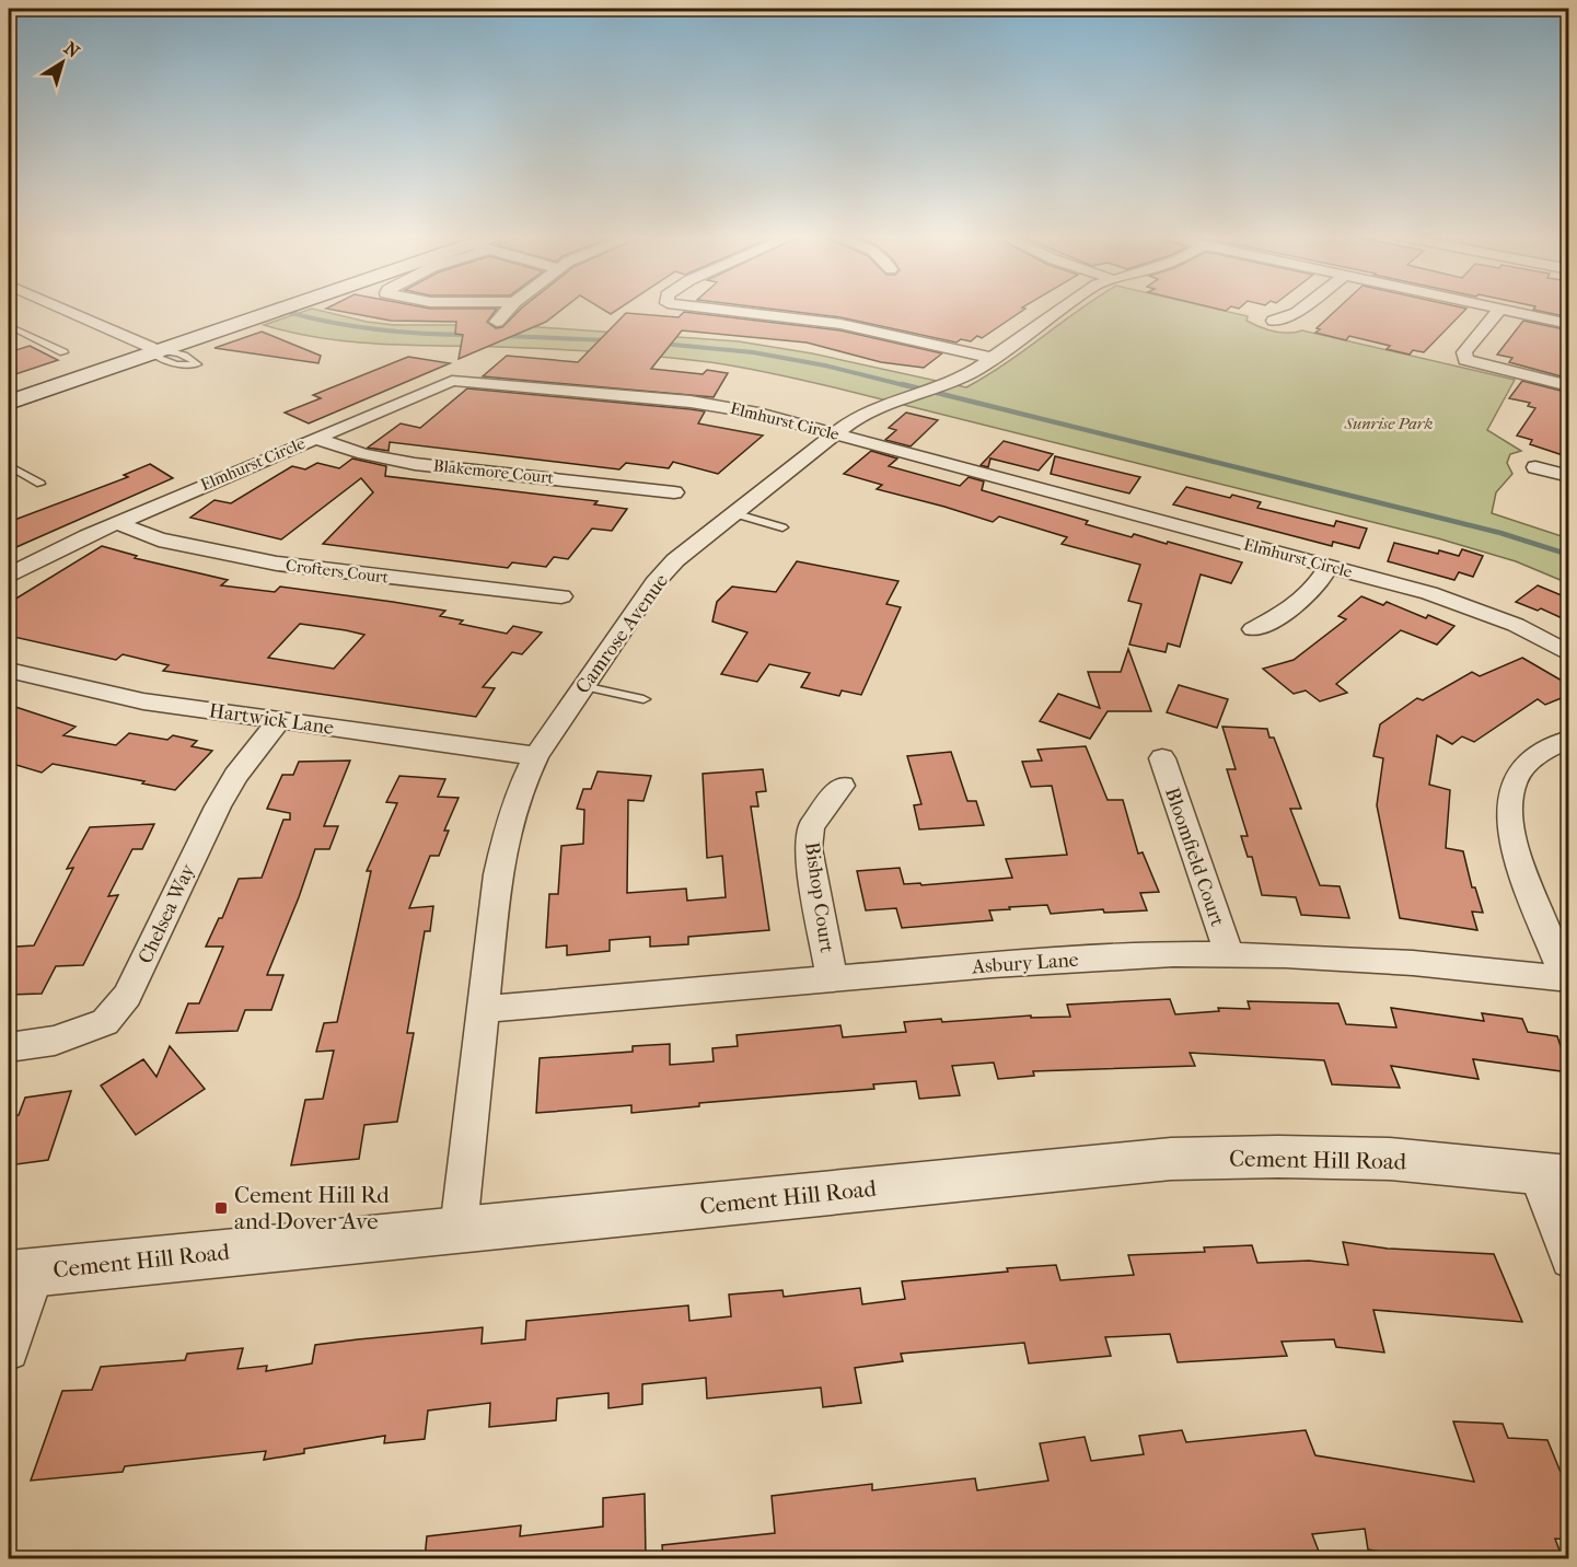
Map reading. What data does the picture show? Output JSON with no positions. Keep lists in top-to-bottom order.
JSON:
{
  "streets": {
    "street": [
      "Elmhurst Circle",
      "Blakemore Court",
      "Crofters Court",
      "Camrose Avenue",
      "Hartwick Lane",
      "Bloomfield Court",
      "Bishop Court",
      "Chelsea Way",
      "Asbury Lane",
      "Cement Hill Road"
    ]
  },
  "crossings": [
    ["Elmhurst Circle", "Blakemore Court"],
    ["Elmhurst Circle", "Crofters Court"],
    ["Elmhurst Circle", "Camrose Avenue"],
    ["Camrose Avenue", "Hartwick Lane"],
    ["Camrose Avenue", "Asbury Lane"],
    ["Camrose Avenue", "Cement Hill Road"],
    ["Hartwick Lane", "Chelsea Way"],
    ["Bloomfield Court", "Asbury Lane"],
    ["Bishop Court", "Asbury Lane"]
  ],
  "parks": ["Sunrise Park"],
  "places": {
    "transit": ["Cement Hill Rd and Dover Ave"]
  },
  "north": "top right"
}
